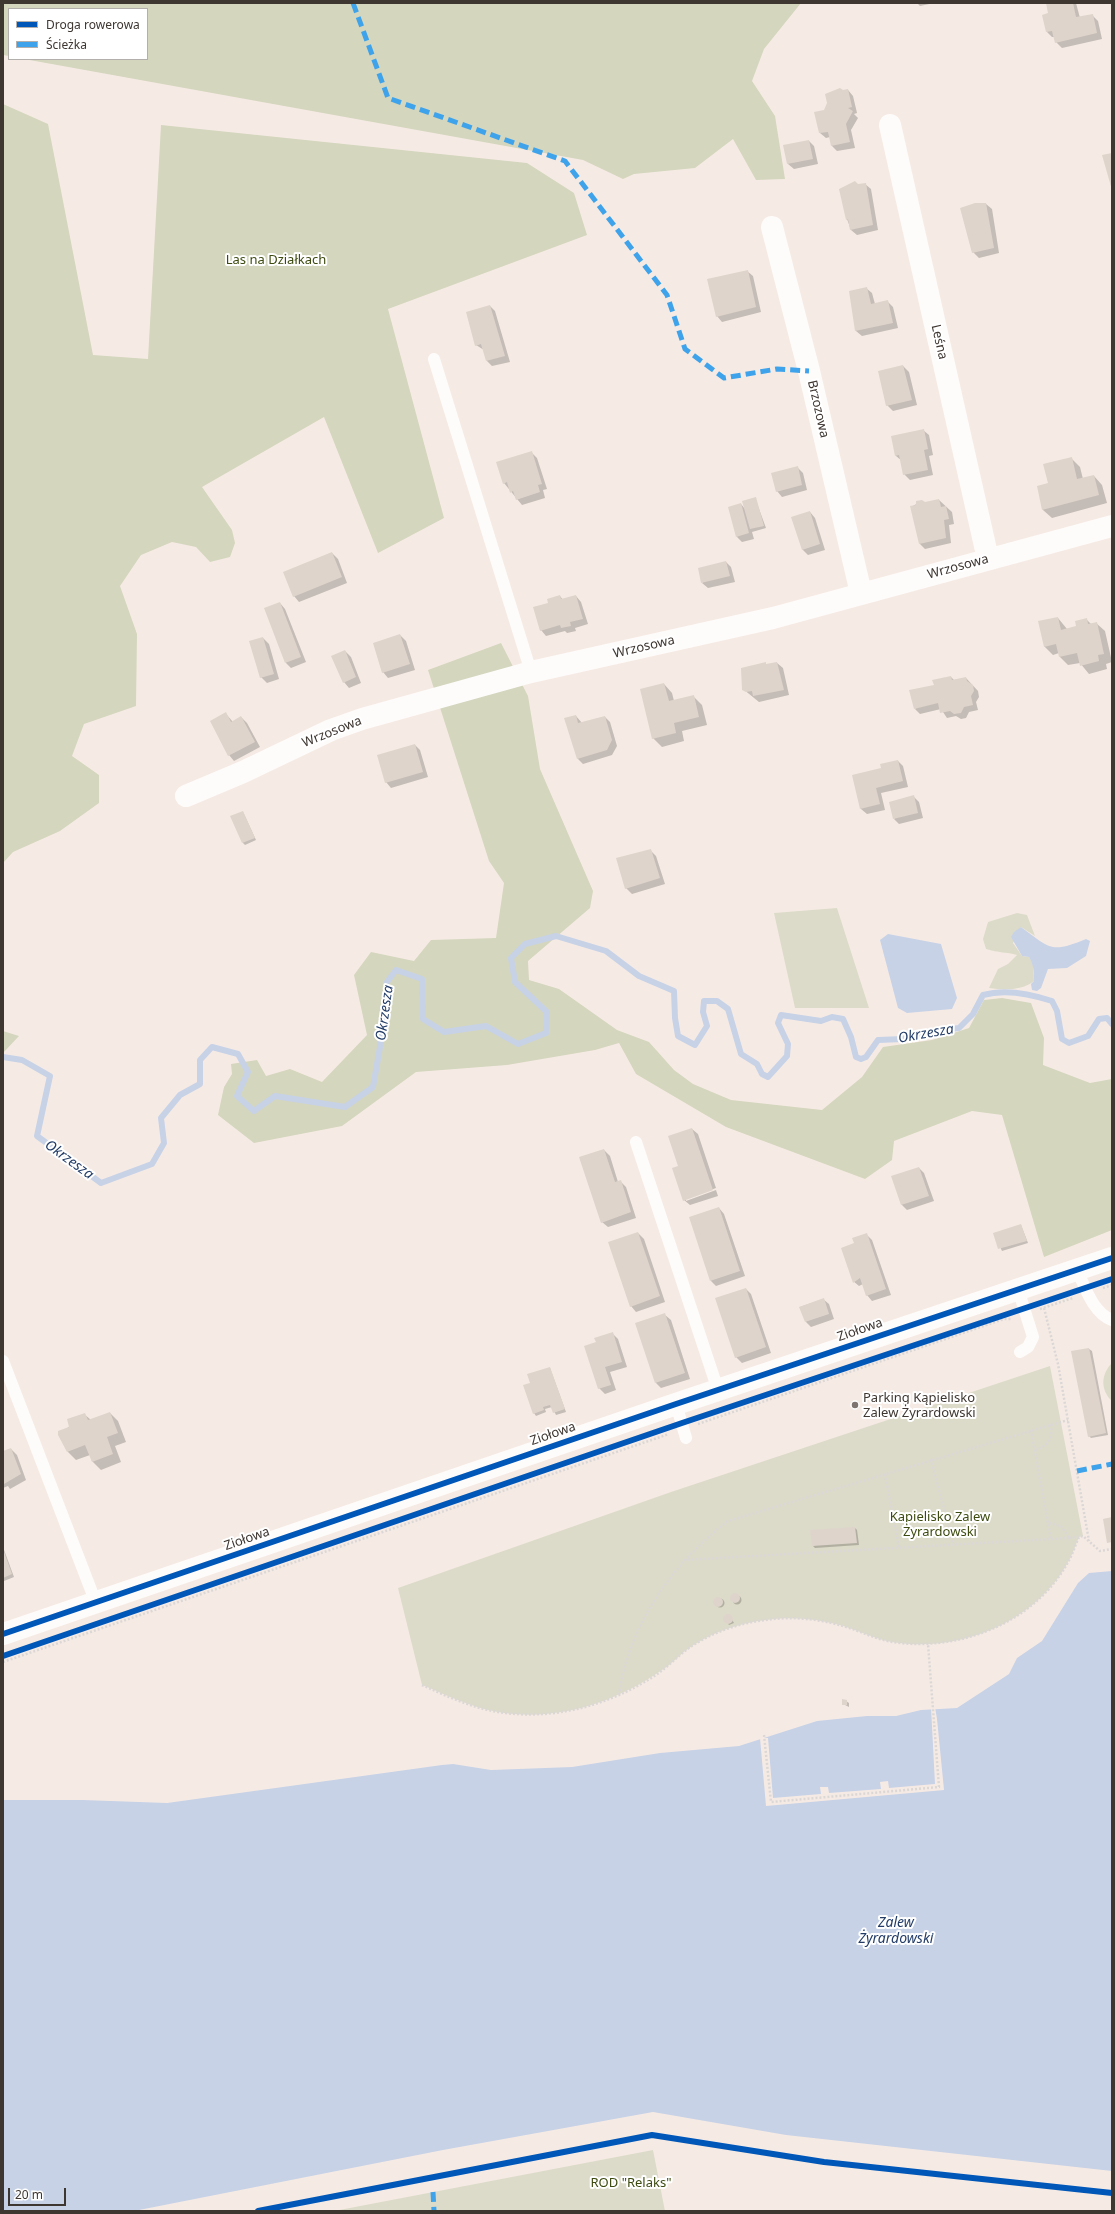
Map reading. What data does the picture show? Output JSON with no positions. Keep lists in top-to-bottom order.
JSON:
{
  "streets": {
    "street": [
      "Leśna",
      "Brzozowa",
      "Wrzosowa",
      "Ziołowa"
    ]
  },
  "crossings": [
    ["Leśna", "Wrzosowa"],
    ["Brzozowa", "Wrzosowa"]
  ],
  "water": ["Okrzesza", "Zalew Żyrardowski"],
  "parks": ["Las na Działkach", "Kapielisko Zalew Żyrardowski", "ROD \"Relaks\""],
  "places": ["Parking Kąpielisko Zalew Żyrardowski"],
  "legend": ["Droga rowerowa", "Ścieżka"],
  "scale_bar": "20 m"
}
